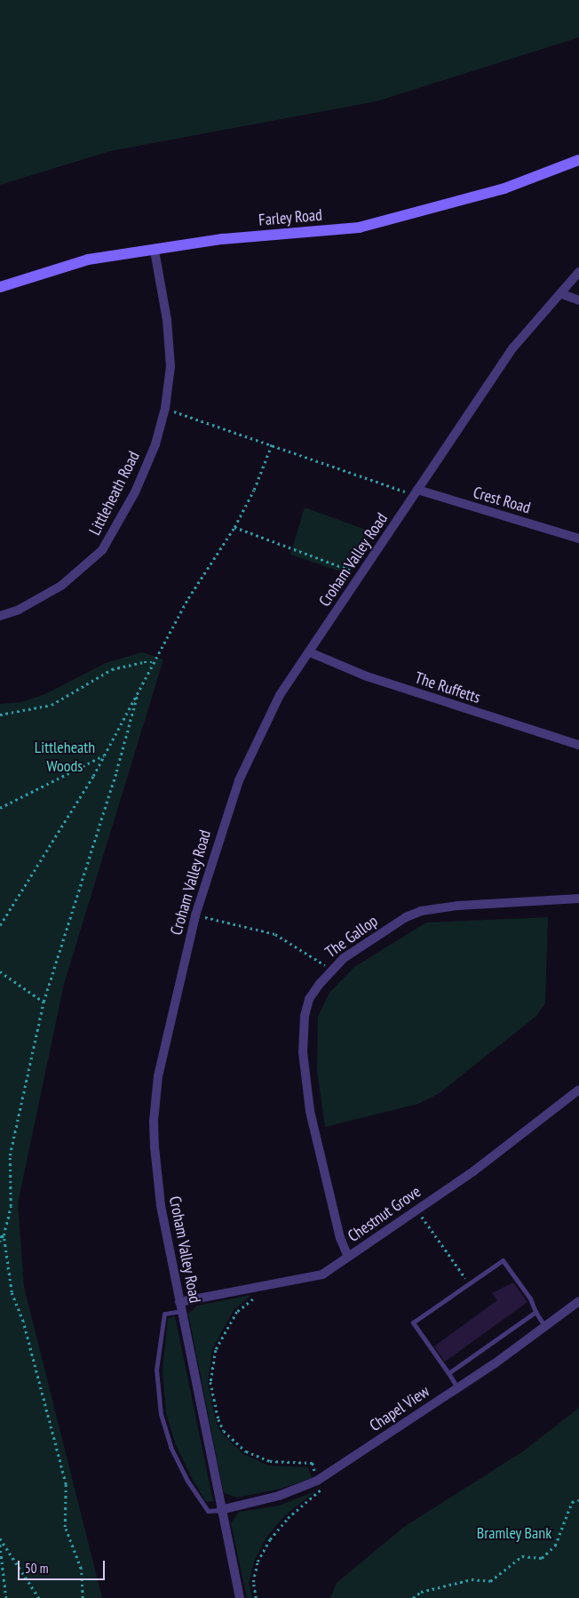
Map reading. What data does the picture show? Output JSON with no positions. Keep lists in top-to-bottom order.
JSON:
{
  "streets": {
    "street": [
      "Farley Road",
      "Littleheath Road",
      "Crest Road",
      "Croham Valley Road",
      "The Ruffetts",
      "The Gallop",
      "Chestnut Grove",
      "Chapel View"
    ]
  },
  "crossings": [
    ["Farley Road", "Littleheath Road"],
    ["Crest Road", "Croham Valley Road"],
    ["Croham Valley Road", "The Ruffetts"],
    ["Croham Valley Road", "Chestnut Grove"],
    ["Croham Valley Road", "Chapel View"],
    ["The Gallop", "Chestnut Grove"]
  ],
  "parks": ["Littleheath Woods", "Bramley Bank"],
  "scale_bar": "50 m"
}
